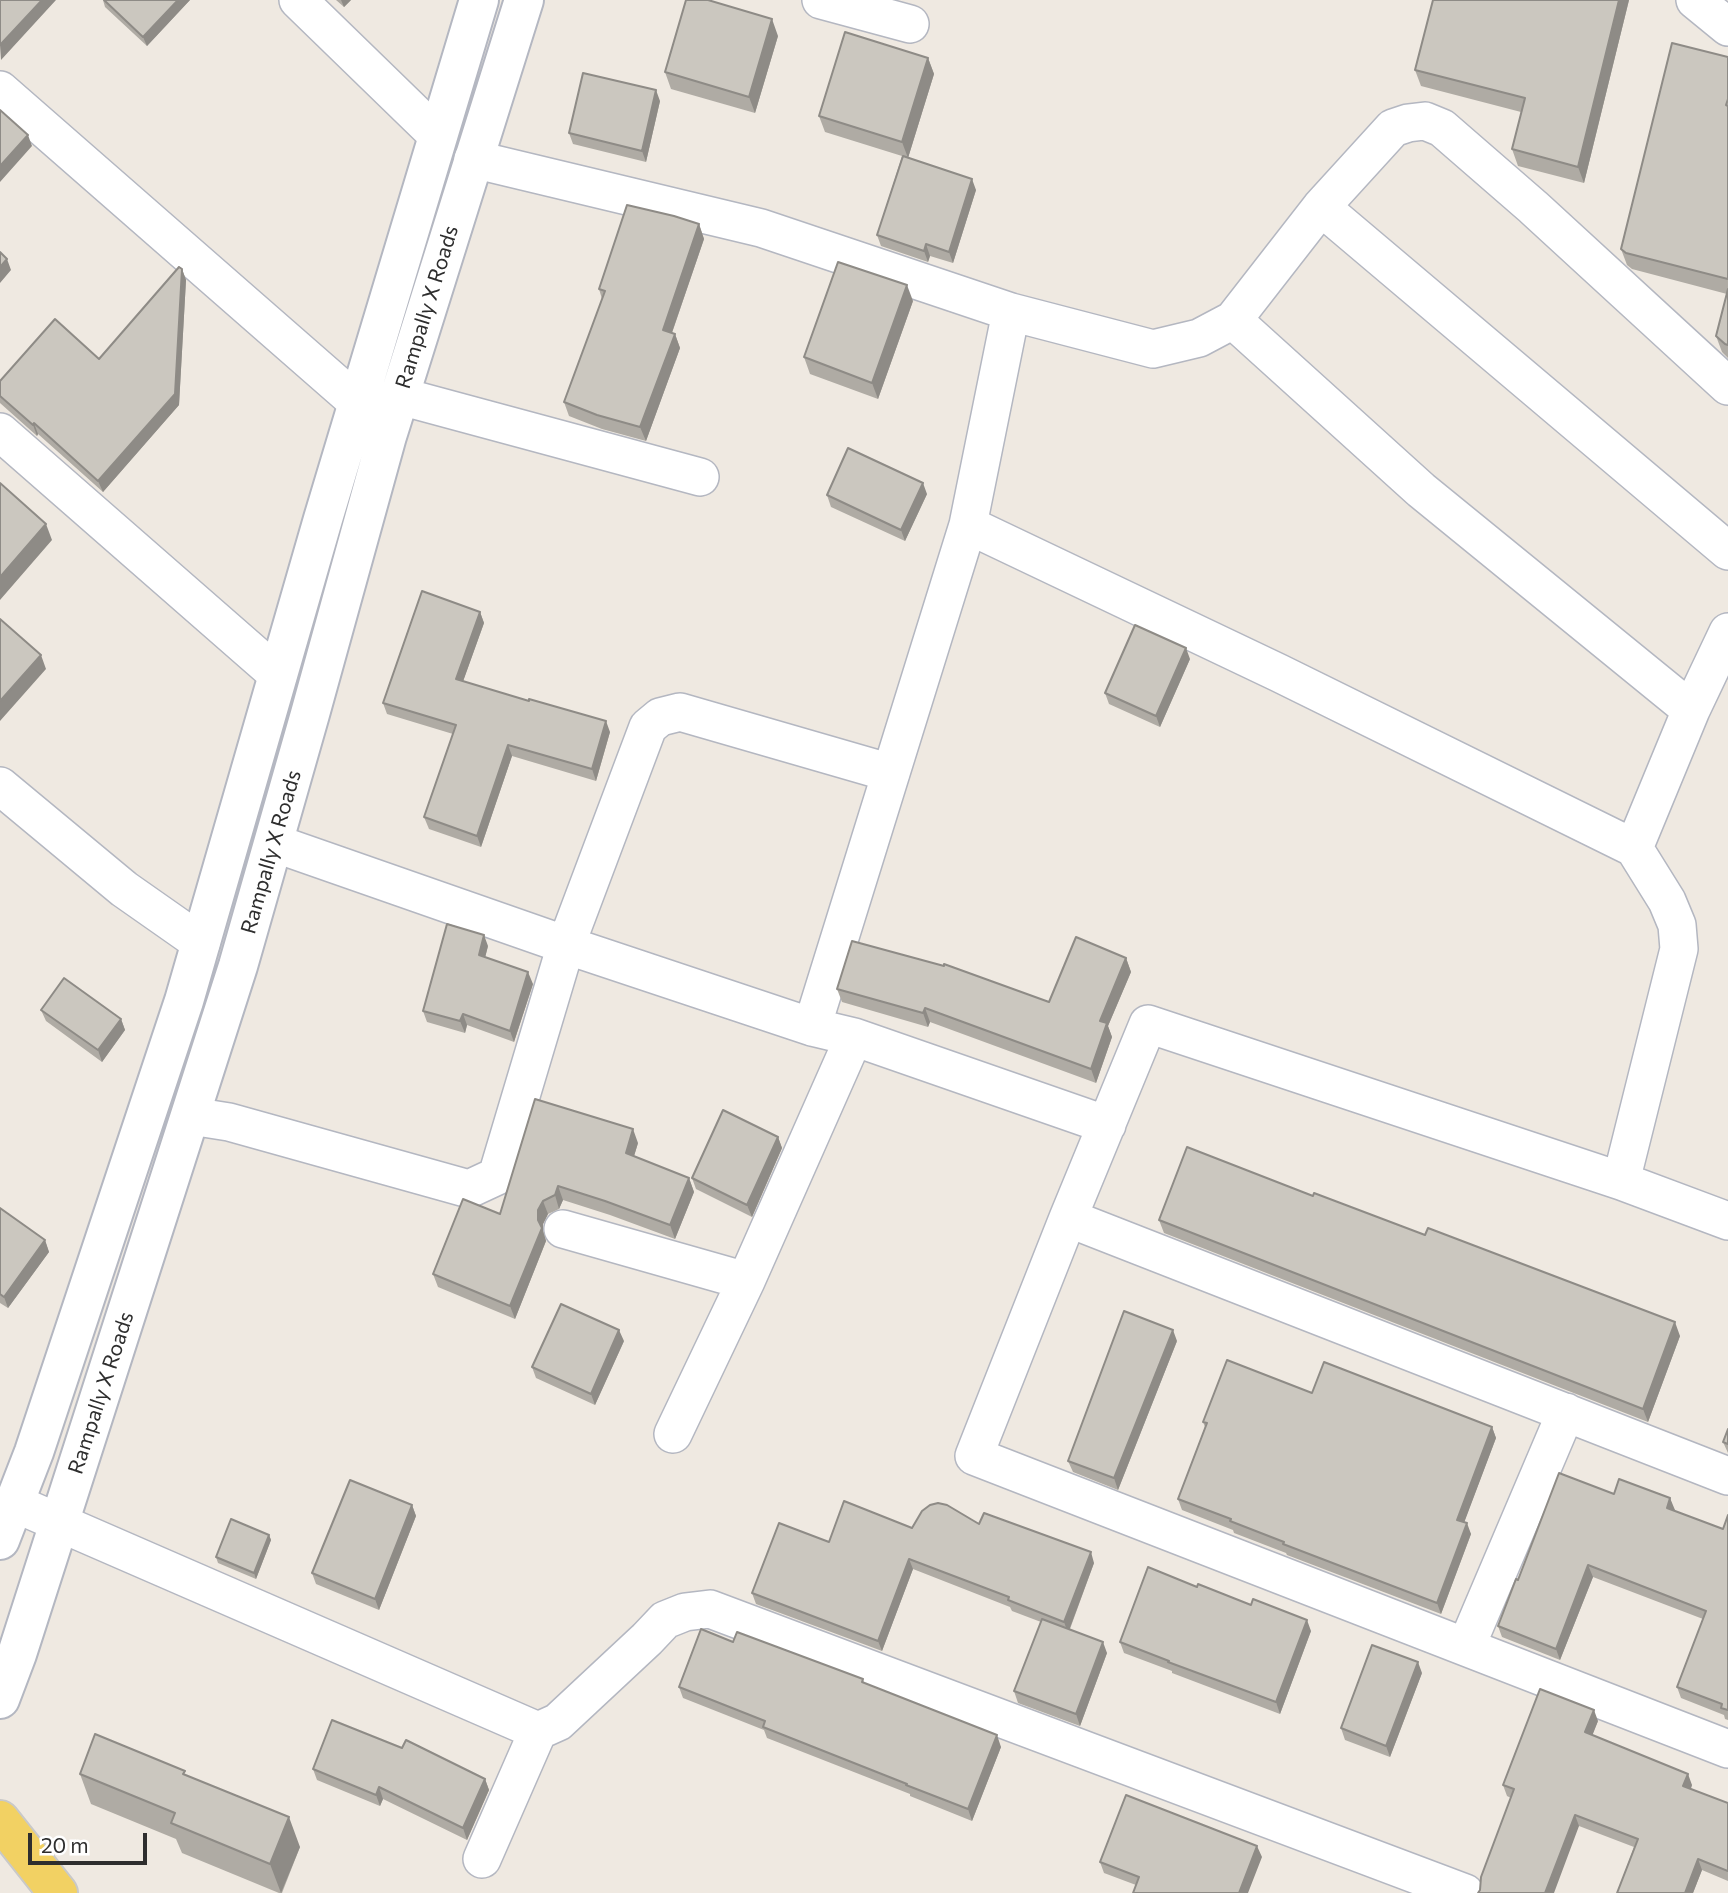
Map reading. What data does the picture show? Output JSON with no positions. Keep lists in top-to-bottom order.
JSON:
{
  "streets": {
    "main road": ["Rampally X Roads"]
  },
  "scale_bar": "20 m"
}
